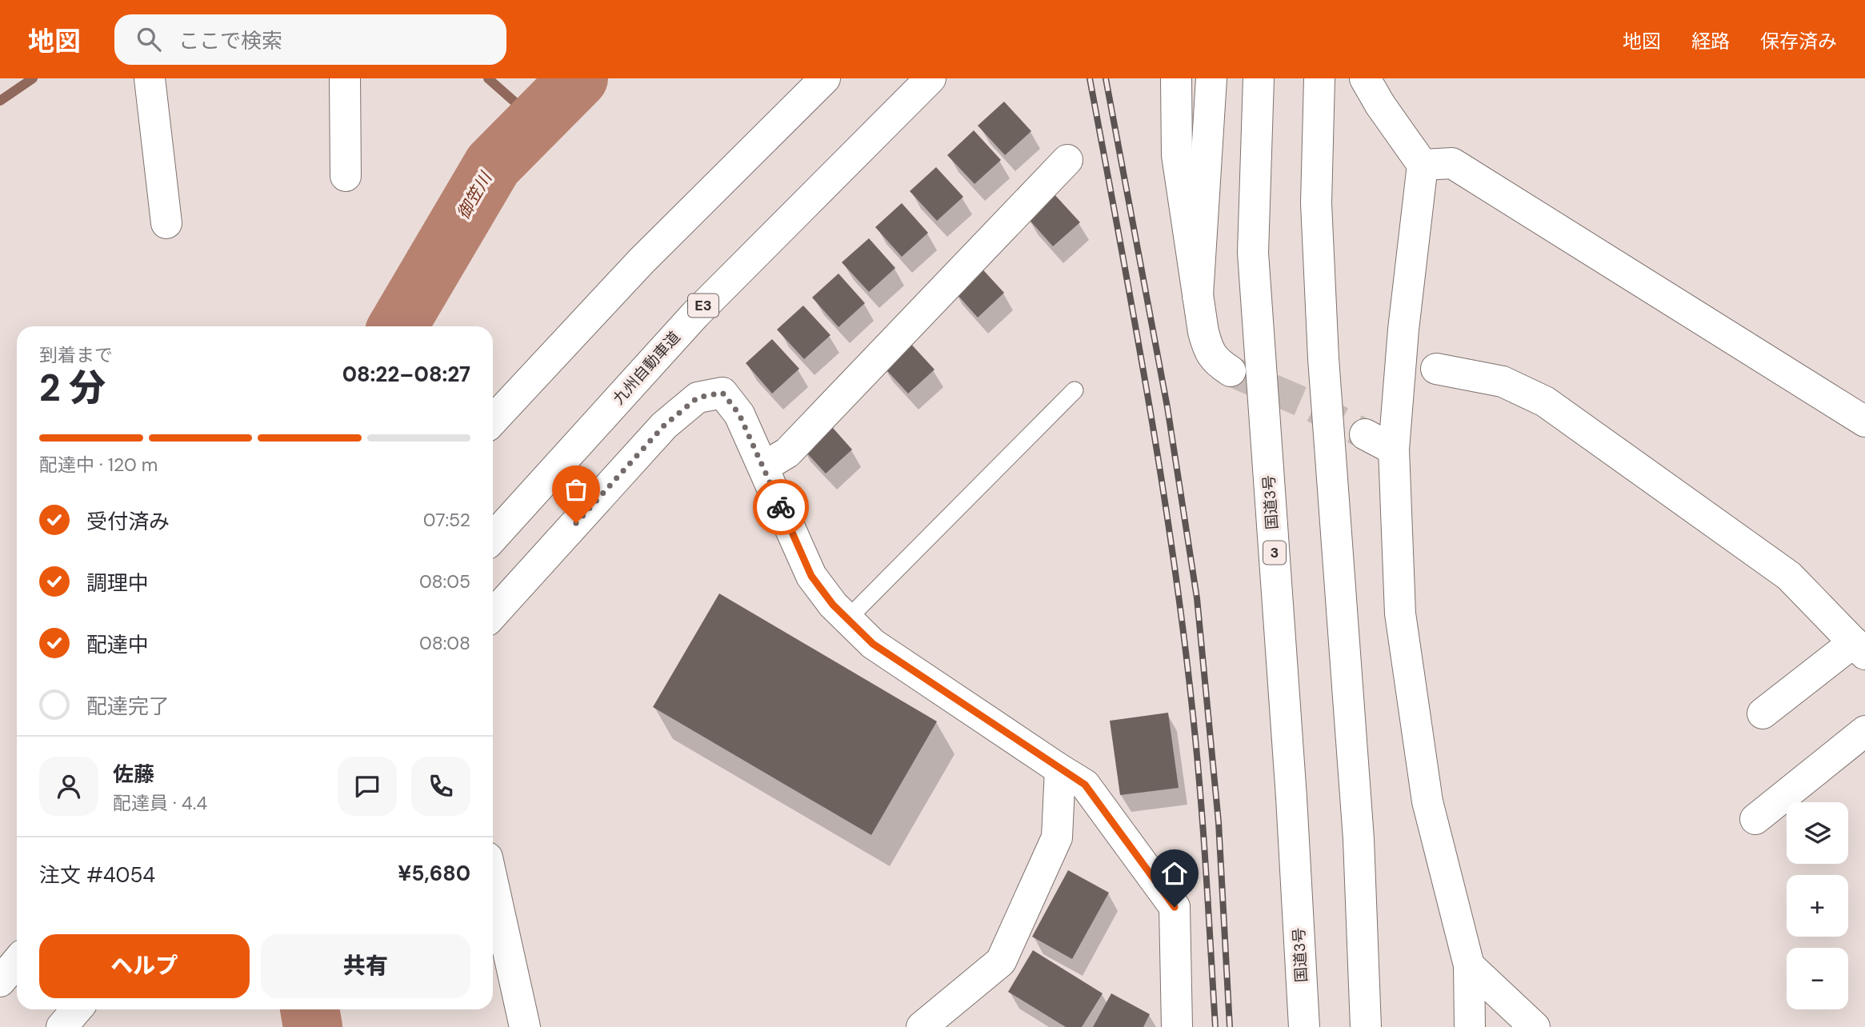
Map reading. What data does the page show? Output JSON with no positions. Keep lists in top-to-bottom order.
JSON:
{
  "streets": {
    "main road": [
      "E3",
      "九州自動車道",
      "国道3号",
      "3"
    ]
  },
  "water": ["御笠川"],
  "page": {
    "header": "地図",
    "search": "ここで検索",
    "nav": ["地図", "経路", "保存済み"],
    "heading": ["2 分", "到着まで", "08:22–08:27"],
    "panel": [
      "佐藤",
      "配達員 · 4.4",
      "注文 #4054",
      "¥5,680"
    ],
    "bar": "配達中 · 120 m",
    "list": [
      ["受付済み", "07:52"],
      ["調理中", "08:05"],
      ["配達中", "08:08"],
      "配達完了"
    ],
    "map_buttons": ["+", "−"],
    "buttons": ["ヘルプ", "共有"]
  }
}
